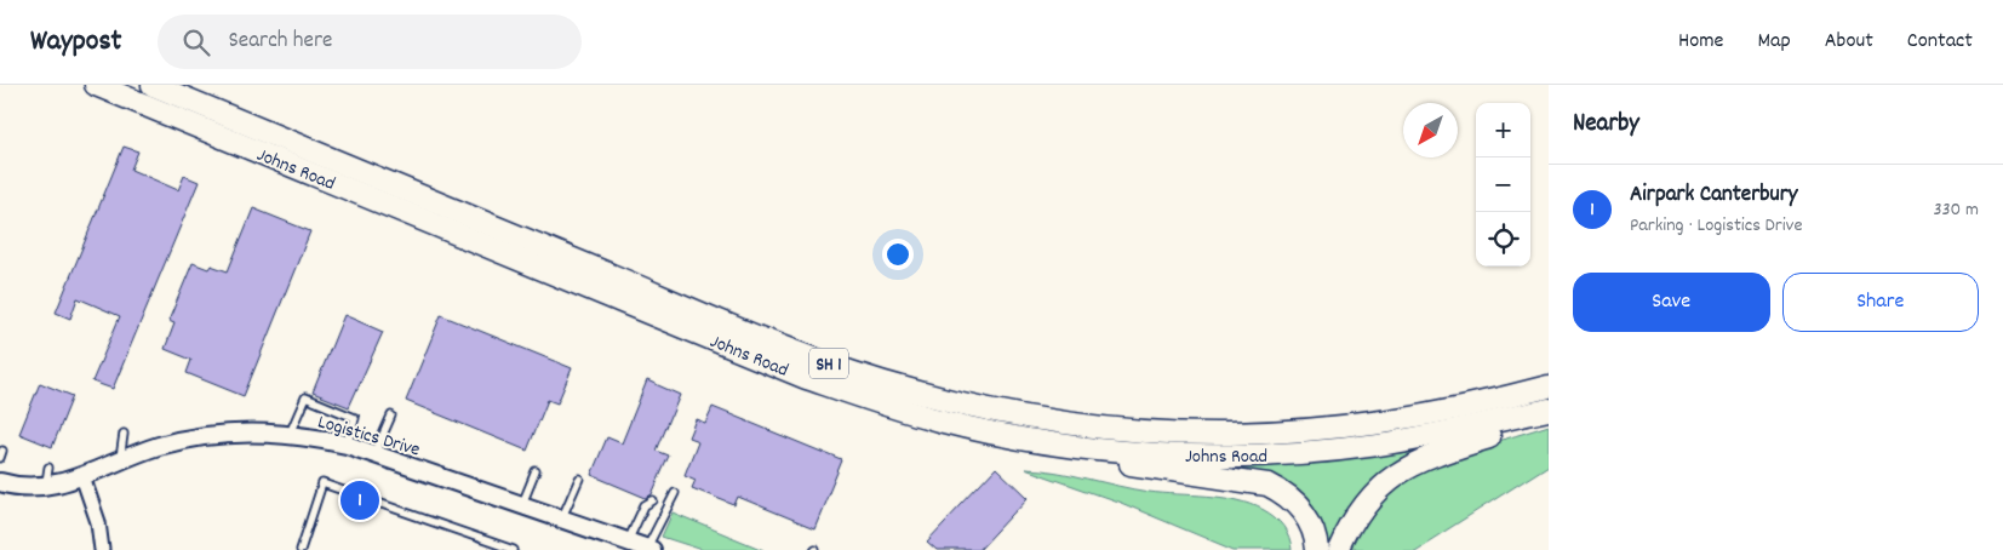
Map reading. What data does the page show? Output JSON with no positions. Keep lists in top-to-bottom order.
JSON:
{
  "streets": {
    "highway": ["Johns Road", "SH 1"],
    "street": ["Logistics Drive"]
  },
  "north": "bottom left",
  "page": {
    "header": "Waypost",
    "search": "Search here",
    "nav": [
      "Home",
      "Map",
      "About",
      "Contact"
    ],
    "heading": "Nearby",
    "map_buttons": ["+", "−"],
    "list": [
      {
        "mark": "1",
        "name": "Airpark Canterbury",
        "note": "Parking · Logistics Drive",
        "value": "330 m"
      }
    ],
    "buttons": ["Save", "Share"],
    "pins": "1"
  }
}
